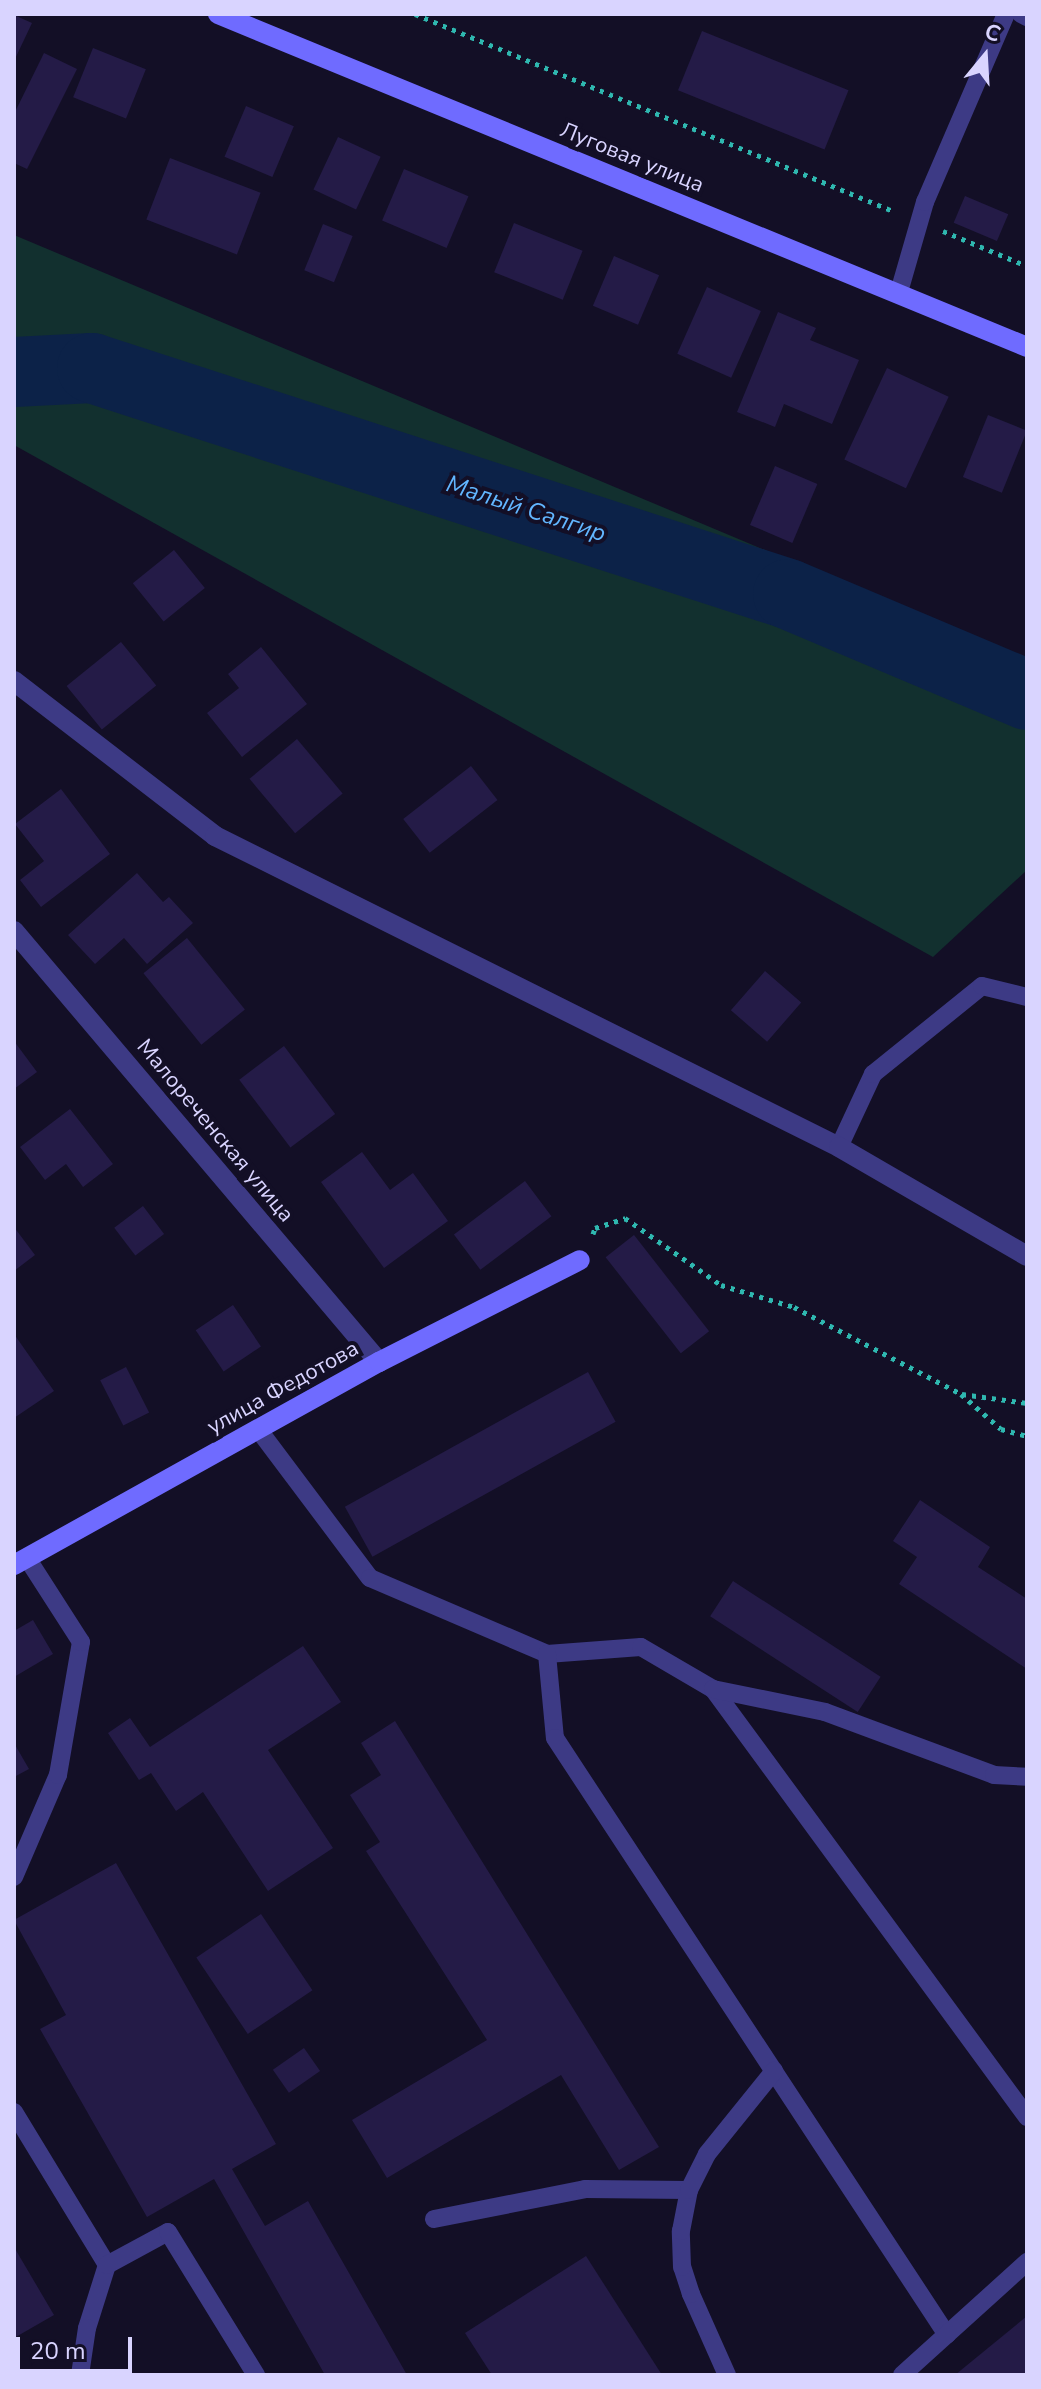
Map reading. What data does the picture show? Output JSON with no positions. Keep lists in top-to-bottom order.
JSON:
{
  "streets": {
    "main road": ["Луговая улица", "улица Федотова"],
    "street": ["Малореченская улица"]
  },
  "crossings": [
    ["Малореченская улица", "улица Федотова"]
  ],
  "water": ["Малый Салгир"],
  "scale_bar": "20 m",
  "north": "top"
}
